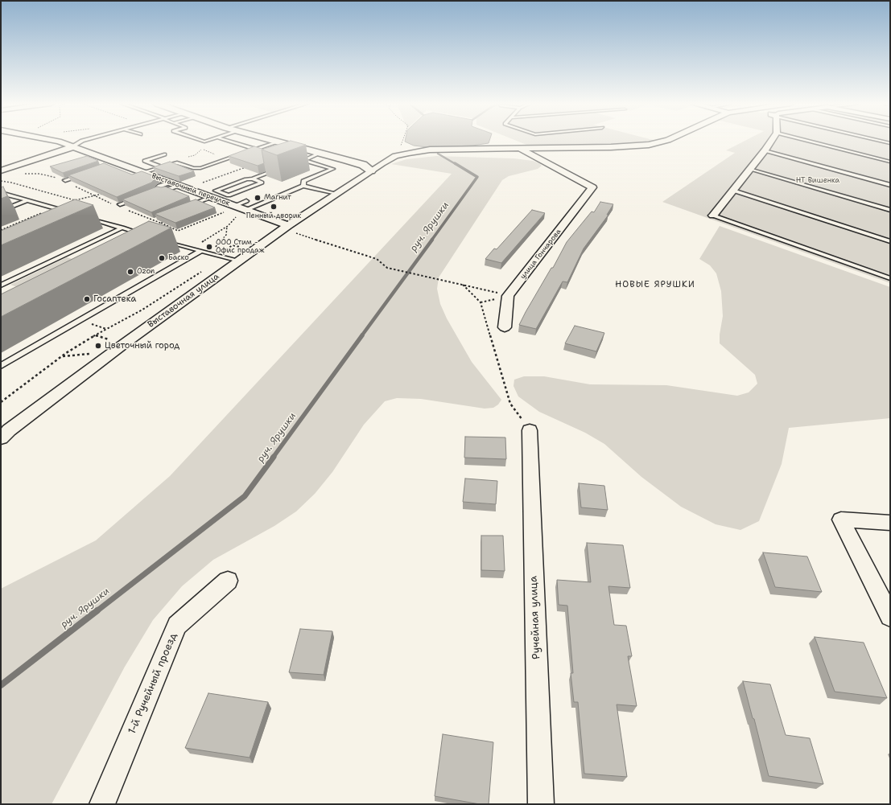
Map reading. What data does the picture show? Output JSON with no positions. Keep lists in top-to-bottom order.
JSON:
{
  "streets": {
    "street": [
      "Выставочный переулок",
      "улица Гончарова",
      "Выставочная улица",
      "Ручейная улица",
      "1-й Ручейный проезд"
    ]
  },
  "crossings": [
    ["Выставочный переулок", "Выставочная улица"],
    ["улица Гончарова", "Выставочная улица"]
  ],
  "districts": ["НОВЫЕ ЯРУШКИ"],
  "water": ["руч. Ярушки"],
  "parks": ["НТ Вишенка"],
  "places": [
    "Магнит",
    "Пенный дворик",
    "ООО Стим - Офис продаж",
    "Баско",
    "Ozon",
    "Госаптека",
    "Цветочный город"
  ]
}
